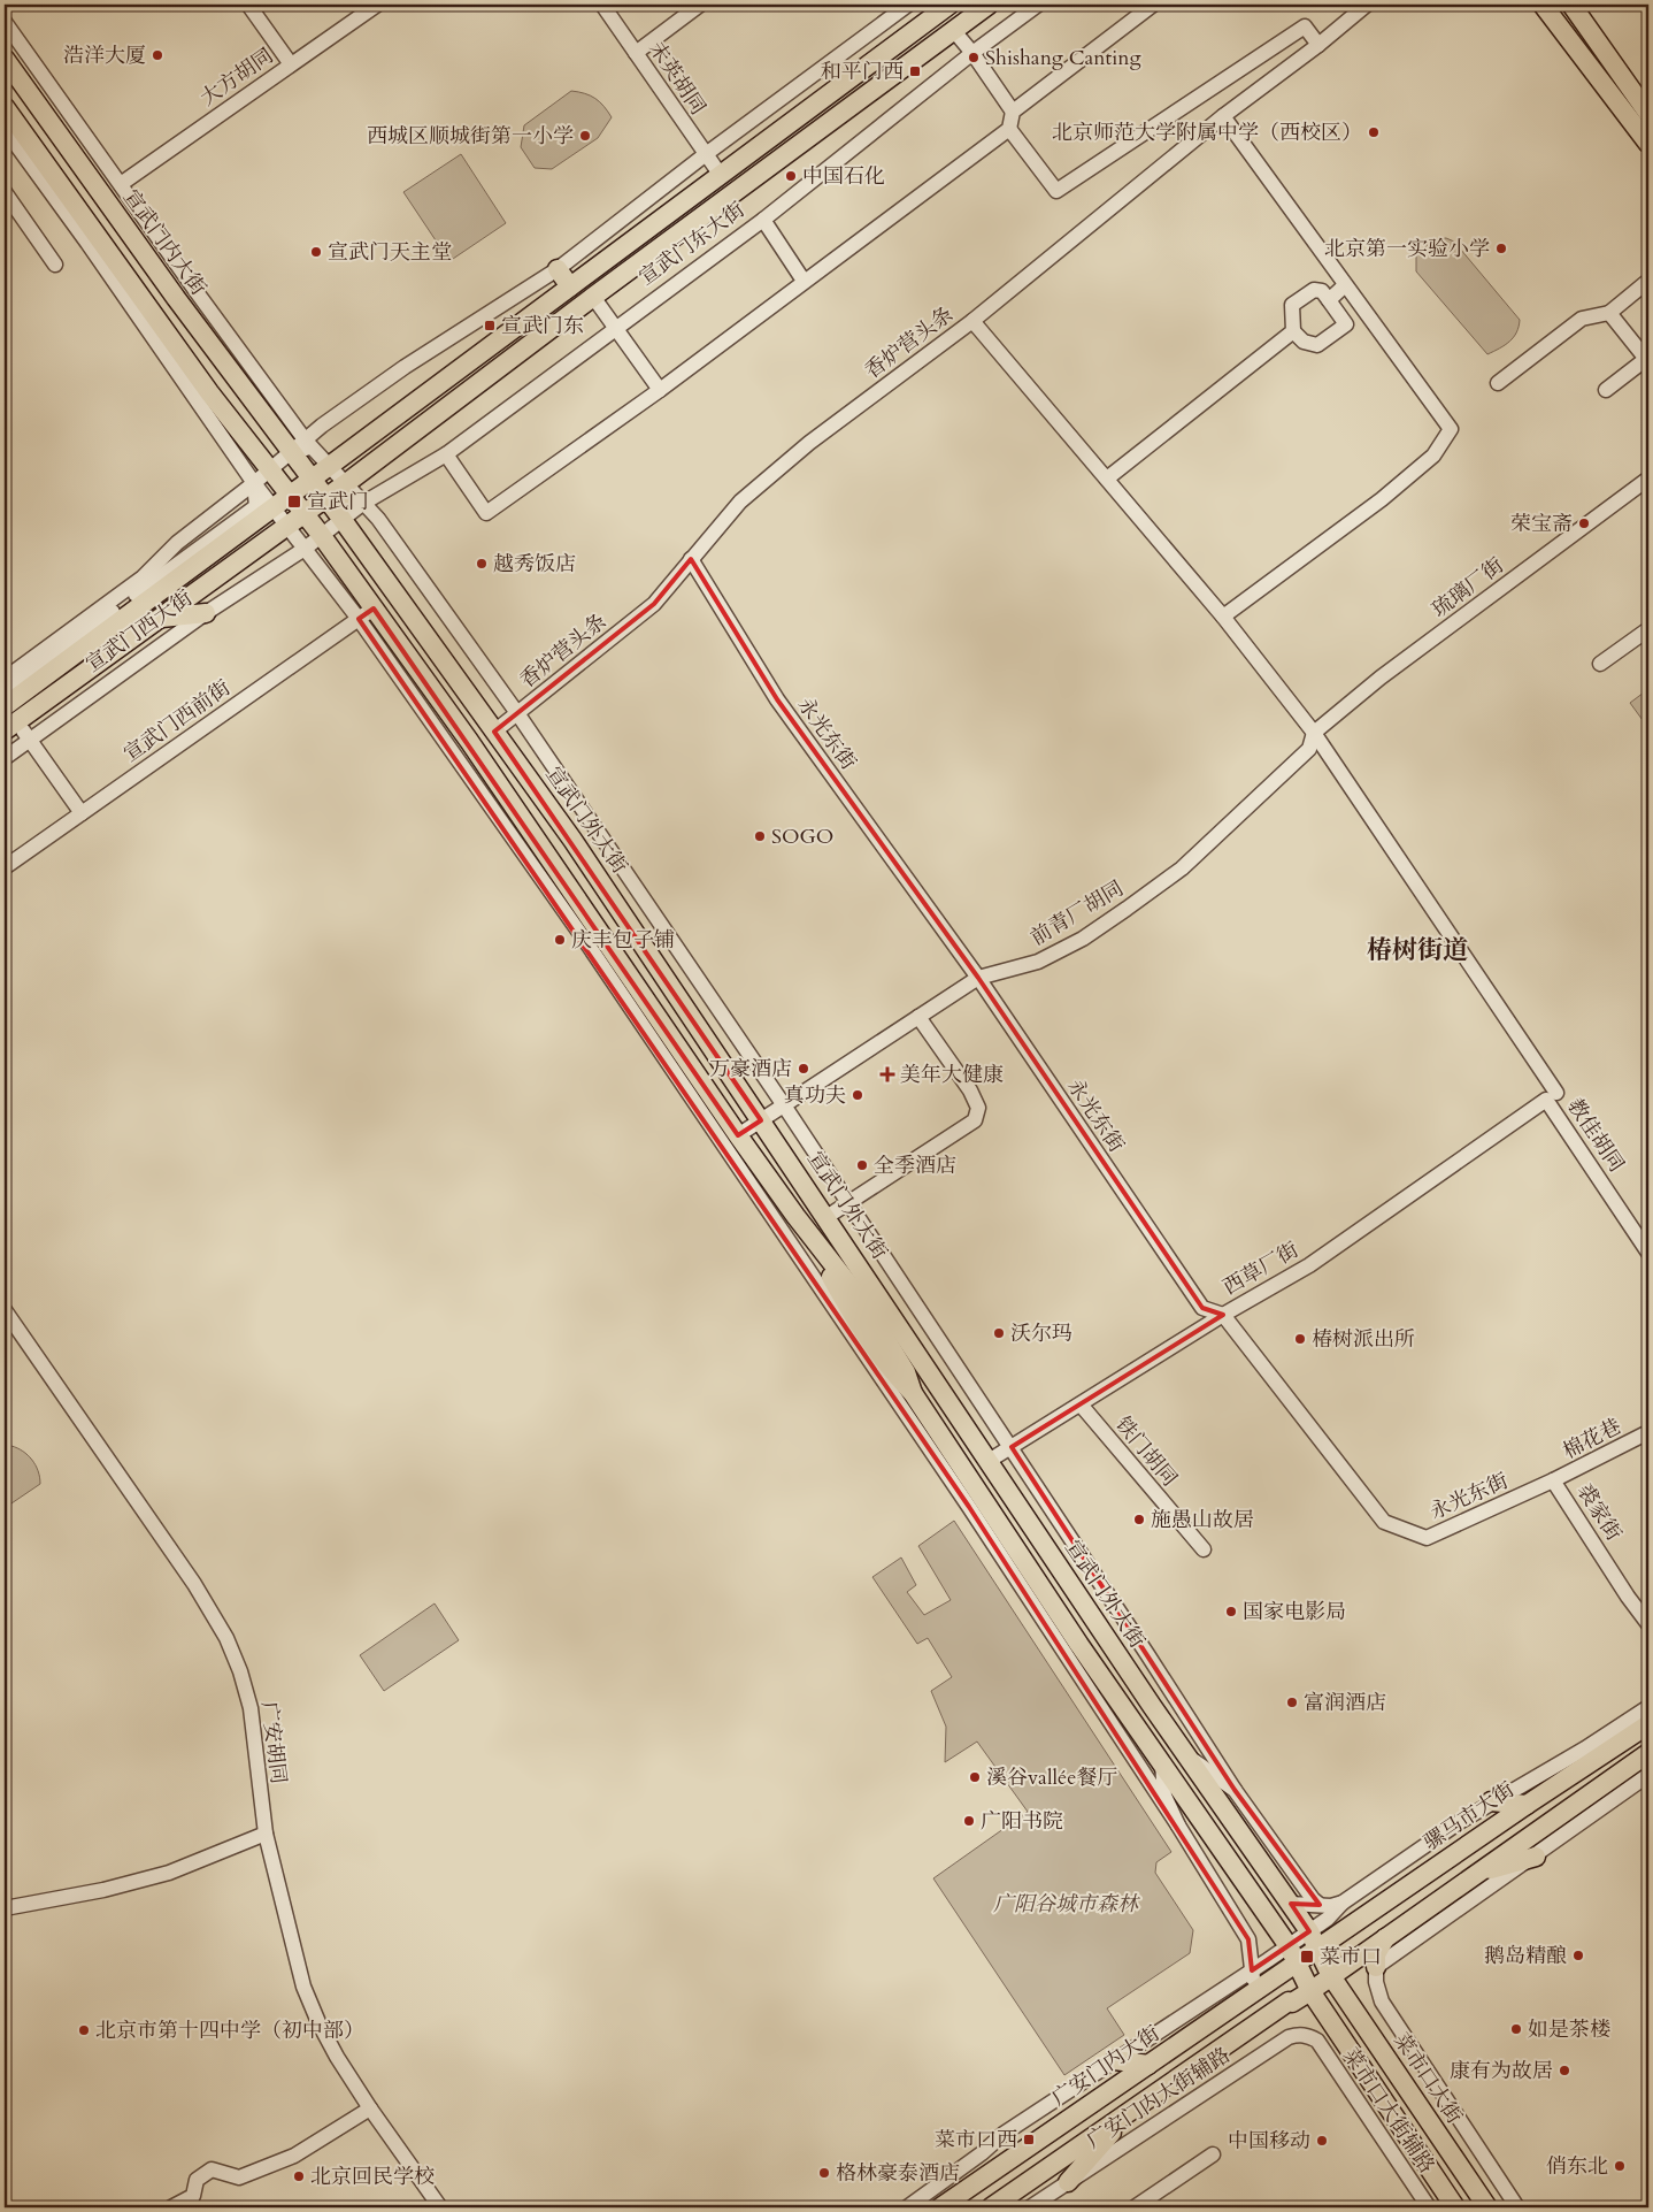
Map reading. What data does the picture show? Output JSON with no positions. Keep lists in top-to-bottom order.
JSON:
{
  "streets": {
    "main road": [
      "宣武门内大街",
      "宣武门东大街",
      "宣武门西大街",
      "宣武门外大街",
      "骡马市大街",
      "广安门内大街",
      "菜市口大街"
    ],
    "street": [
      "大方胡同",
      "未英胡同",
      "香炉营头条",
      "琉璃厂街",
      "宣武门西前街",
      "永光东街",
      "前青厂胡同",
      "教佳胡同",
      "西草厂街",
      "棉花巷",
      "铁门胡同",
      "裘家街",
      "广安胡同",
      "广安门内大街辅路",
      "菜市口大街辅路"
    ]
  },
  "crossings": [
    ["未英胡同", "宣武门东大街"],
    ["宣武门内大街", "宣武门东大街"],
    ["宣武门内大街", "宣武门西大街"],
    ["宣武门内大街", "宣武门外大街"],
    ["宣武门东大街", "宣武门西大街"],
    ["宣武门东大街", "宣武门外大街"],
    ["香炉营头条", "永光东街"],
    ["香炉营头条", "宣武门外大街"],
    ["香炉营头条", "教佳胡同"],
    ["琉璃厂街", "前青厂胡同"],
    ["琉璃厂街", "教佳胡同"],
    ["宣武门西大街", "宣武门外大街"],
    ["永光东街", "前青厂胡同"],
    ["永光东街", "西草厂街"],
    ["永光东街", "棉花巷"],
    ["永光东街", "裘家街"],
    ["宣武门外大街", "前青厂胡同"],
    ["宣武门外大街", "西草厂街"],
    ["宣武门外大街", "骡马市大街"],
    ["宣武门外大街", "菜市口大街"],
    ["前青厂胡同", "教佳胡同"],
    ["教佳胡同", "西草厂街"],
    ["西草厂街", "铁门胡同"],
    ["棉花巷", "裘家街"],
    ["骡马市大街", "广安门内大街"],
    ["骡马市大街", "菜市口大街"],
    ["广安门内大街辅路", "菜市口大街辅路"]
  ],
  "districts": ["椿树街道"],
  "parks": ["广阳谷城市森林"],
  "places": {
    "other": [
      "浩洋大厦",
      "Shishang Canting",
      "北京师范大学附属中学（西校区）",
      "西城区顺城街第一小学",
      "中国石化",
      "北京第一实验小学",
      "宣武门天主堂",
      "荣宝斋",
      "越秀饭店",
      "SOGO",
      "庆丰包子铺",
      "万豪酒店",
      "真功夫",
      "全季酒店",
      "沃尔玛",
      "椿树派出所",
      "施愚山故居",
      "国家电影局",
      "富润酒店",
      "溪谷vallée餐厅",
      "广阳书院",
      "鹅岛精酿",
      "如是茶楼",
      "北京市第十四中学（初中部）",
      "康有为故居",
      "中国移动",
      "俏东北",
      "格林豪泰酒店",
      "北京回民学校"
    ],
    "transit": [
      "和平门西",
      "宣武门东",
      "宣武门",
      "菜市口",
      "菜市口西"
    ],
    "health": ["美年大健康"]
  }
}
